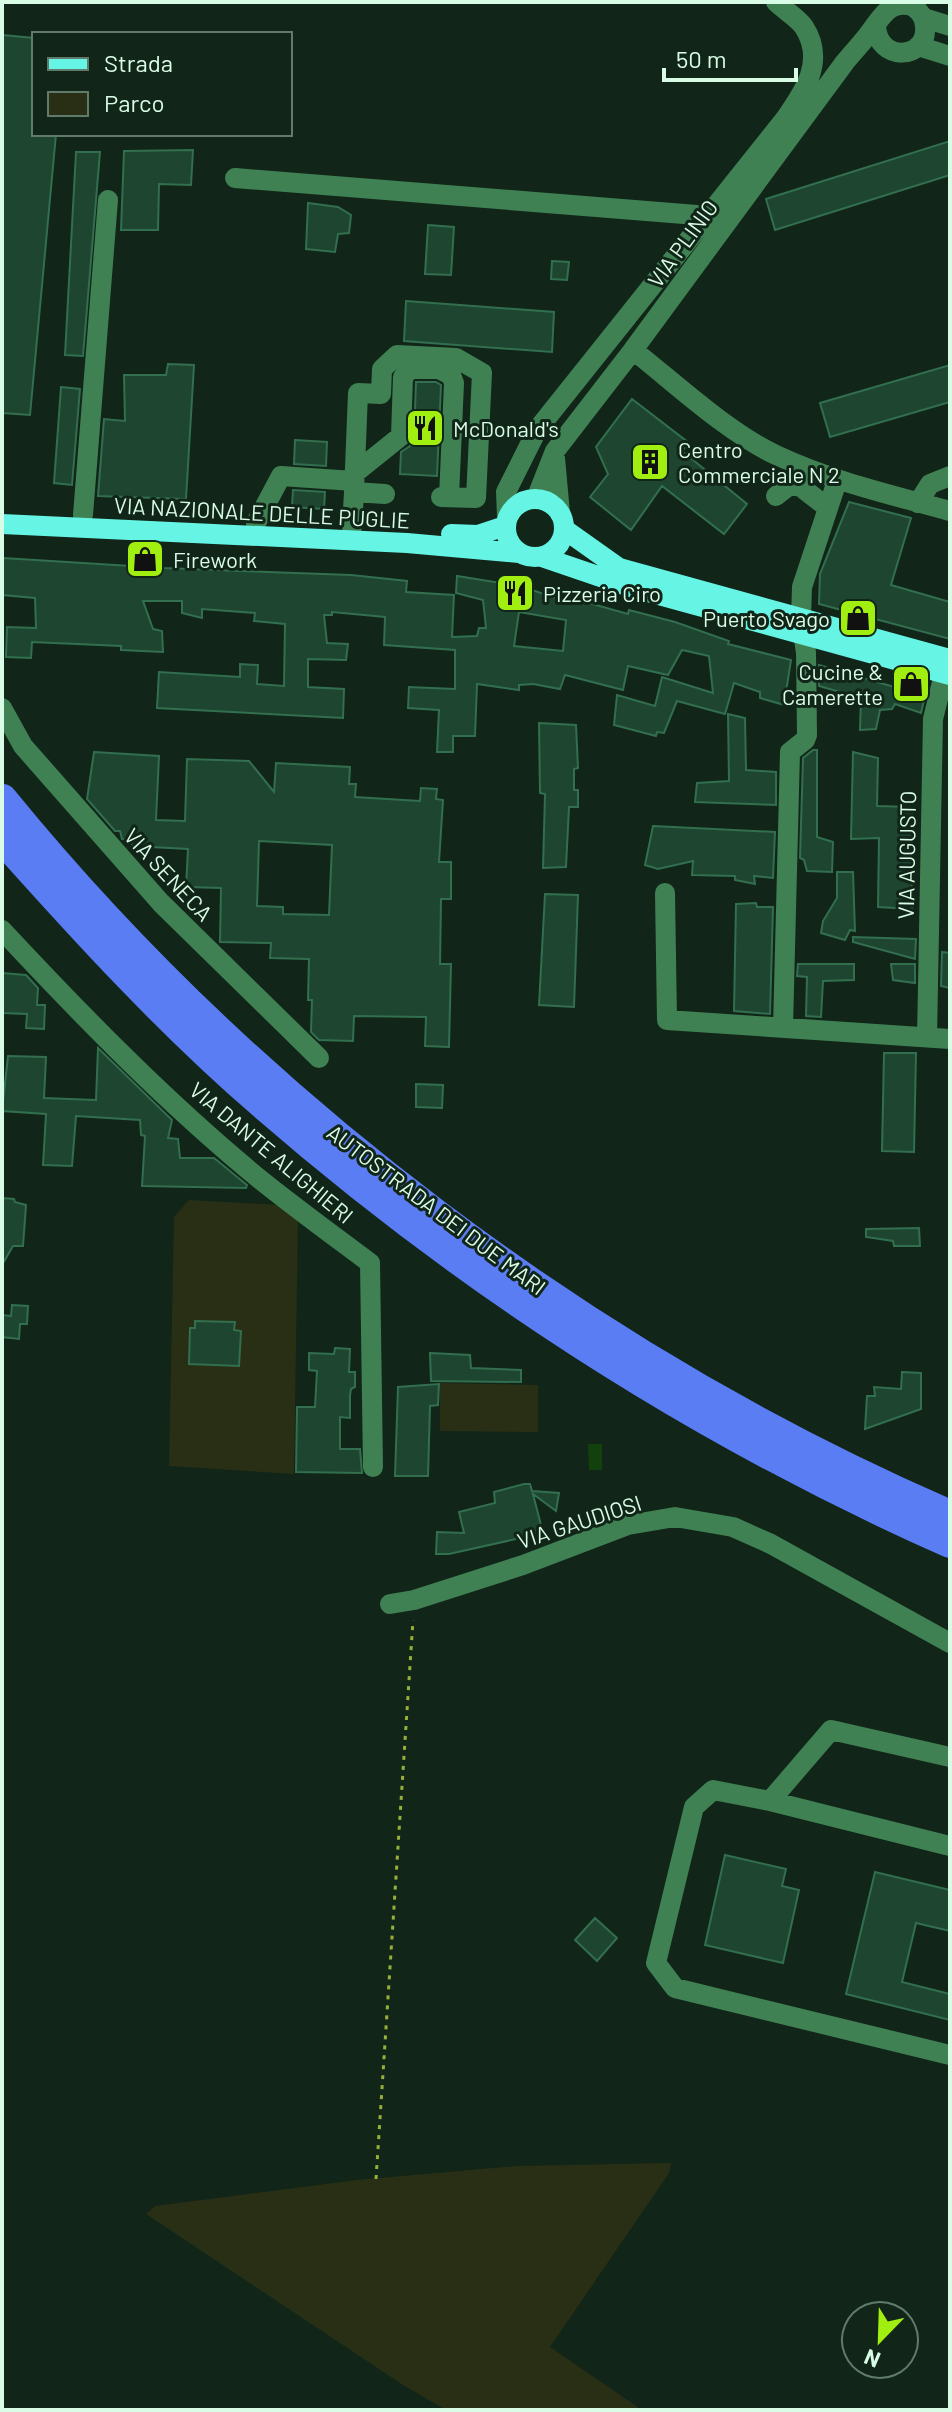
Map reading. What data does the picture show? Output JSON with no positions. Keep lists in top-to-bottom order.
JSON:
{
  "streets": {
    "highway": ["AUTOSTRADA DEI DUE MARI"],
    "main road": ["VIA NAZIONALE DELLE PUGLIE"],
    "street": [
      "VIA PLINIO",
      "VIA AUGUSTO",
      "VIA SENECA",
      "VIA DANTE ALIGHIERI",
      "VIA GAUDIOSI"
    ]
  },
  "crossings": [
    ["VIA PLINIO", "VIA NAZIONALE DELLE PUGLIE"]
  ],
  "places": {
    "restaurant": ["McDonald's", "Pizzeria Ciro"],
    "building": ["Centro Commerciale N 2"],
    "shop": ["Firework", "Puerto Svago", "Cucine & Camerette"]
  },
  "legend": ["Strada", "Parco"],
  "scale_bar": "50 m",
  "north": "bottom left"
}
